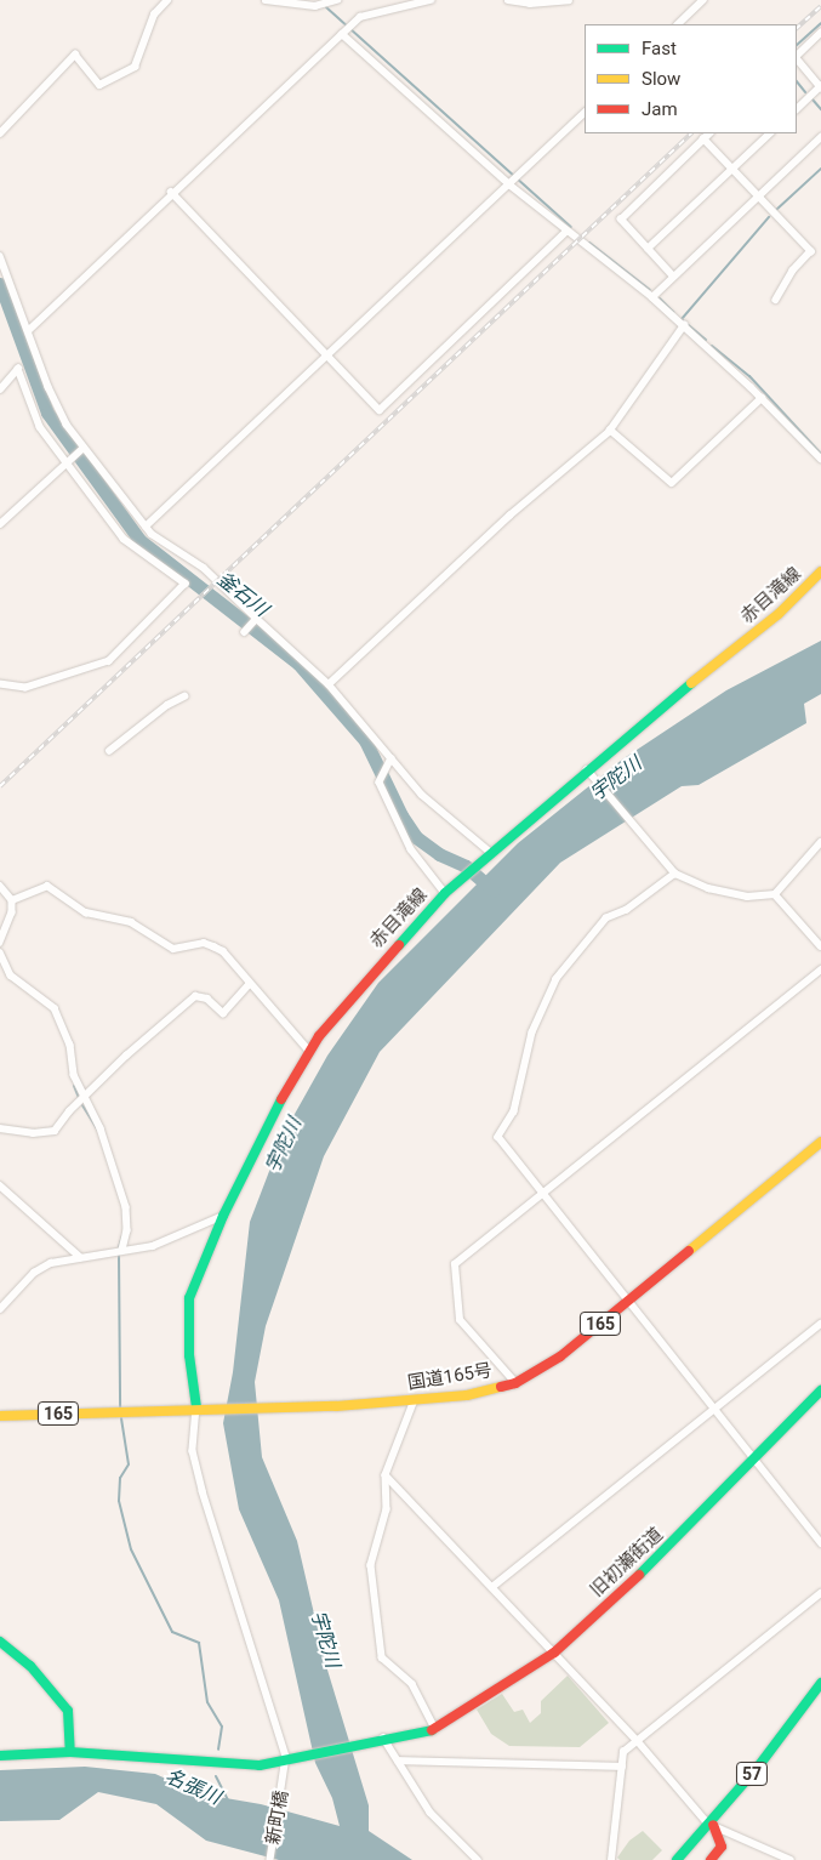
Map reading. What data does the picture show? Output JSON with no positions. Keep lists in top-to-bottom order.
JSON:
{
  "streets": {
    "main road": [
      "赤目滝線",
      "165",
      "国道165号",
      "旧初瀬街道",
      "57"
    ],
    "street": ["新町橋"]
  },
  "crossings": [
    ["赤目滝線", "国道165号"]
  ],
  "water": ["釜石川", "宇陀川", "名張川"],
  "legend": ["Fast", "Slow", "Jam"]
}
